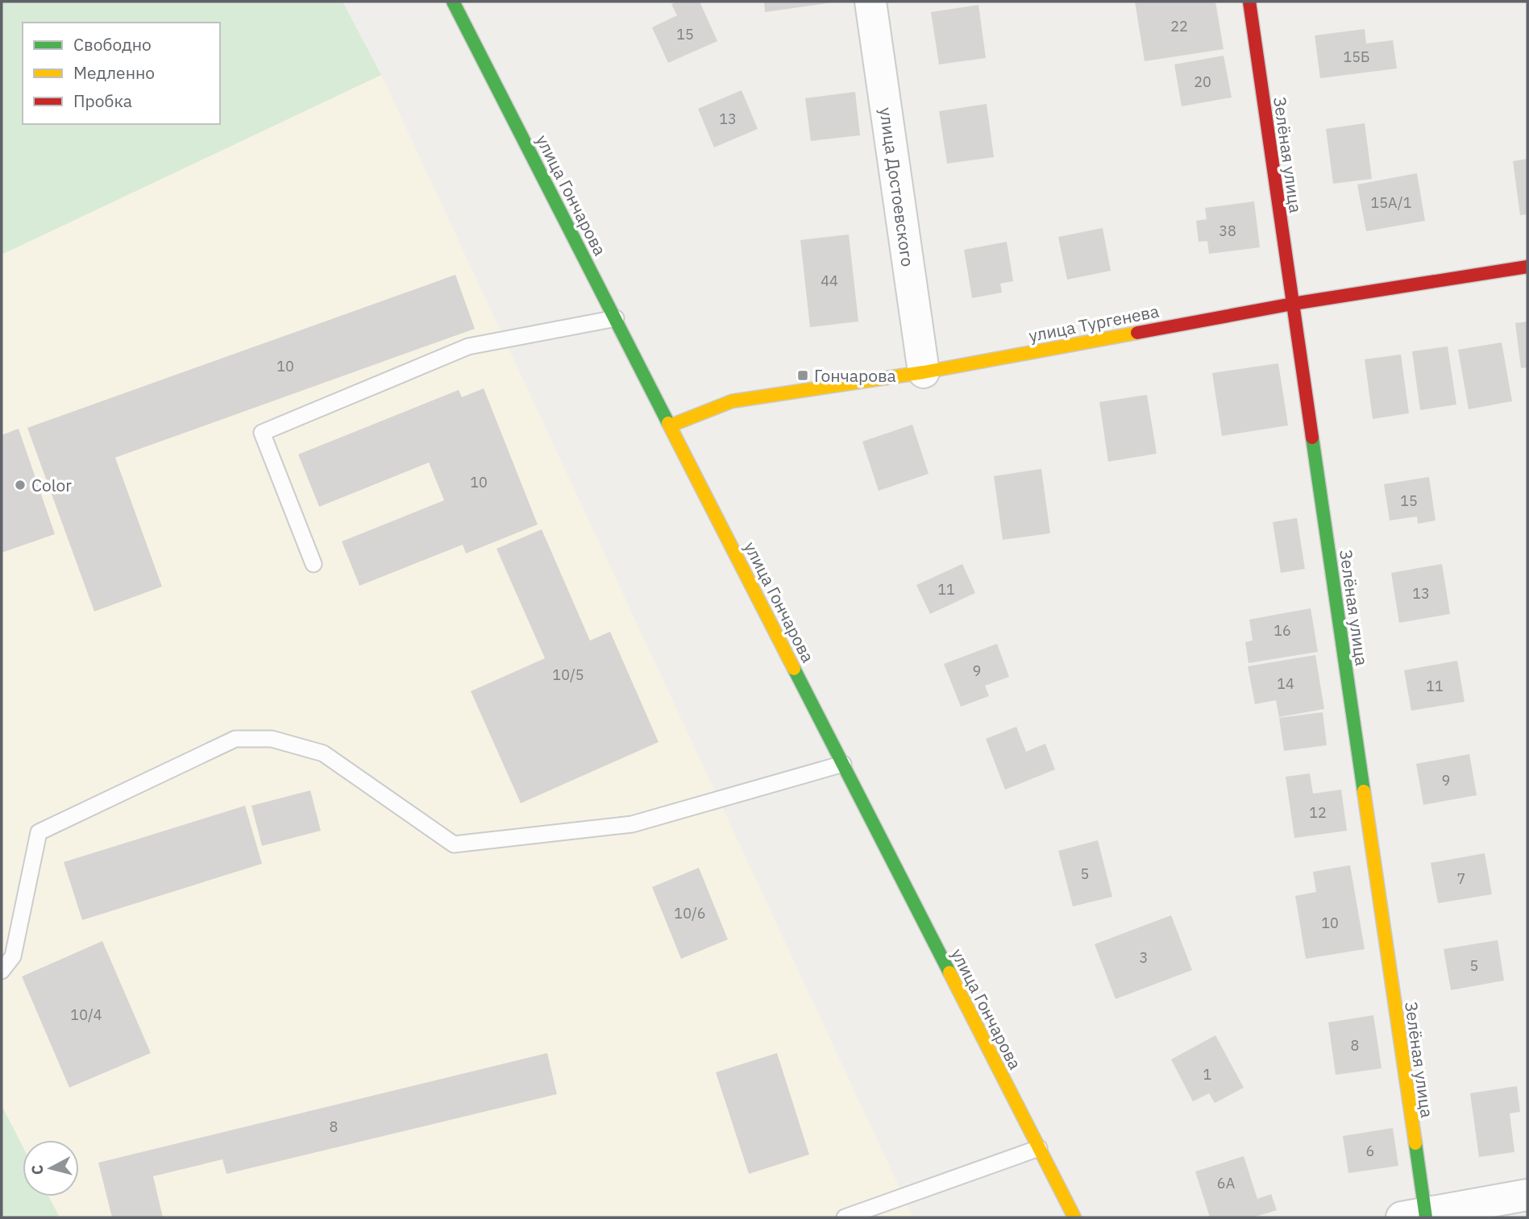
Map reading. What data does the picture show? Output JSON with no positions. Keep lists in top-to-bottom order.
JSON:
{
  "streets": {
    "street": [
      "Зелёная улица",
      "улица Достоевского",
      "улица Гончарова",
      "улица Тургенева"
    ]
  },
  "crossings": [
    ["Зелёная улица", "улица Тургенева"],
    ["улица Достоевского", "улица Тургенева"],
    ["улица Гончарова", "улица Тургенева"]
  ],
  "places": {
    "transit": ["Гончарова"],
    "other": ["Color"]
  },
  "house_numbers": [
    "22",
    "15",
    "15Б",
    "20",
    "13",
    "15А/1",
    "38",
    "44",
    "10",
    "10",
    "15",
    "11",
    "13",
    "16",
    "9",
    "10/5",
    "14",
    "11",
    "9",
    "12",
    "5",
    "7",
    "10/6",
    "10",
    "3",
    "5",
    "10/4",
    "8",
    "1",
    "8",
    "6",
    "6А"
  ],
  "legend": ["Свободно", "Медленно", "Пробка"],
  "north": "left"
}
